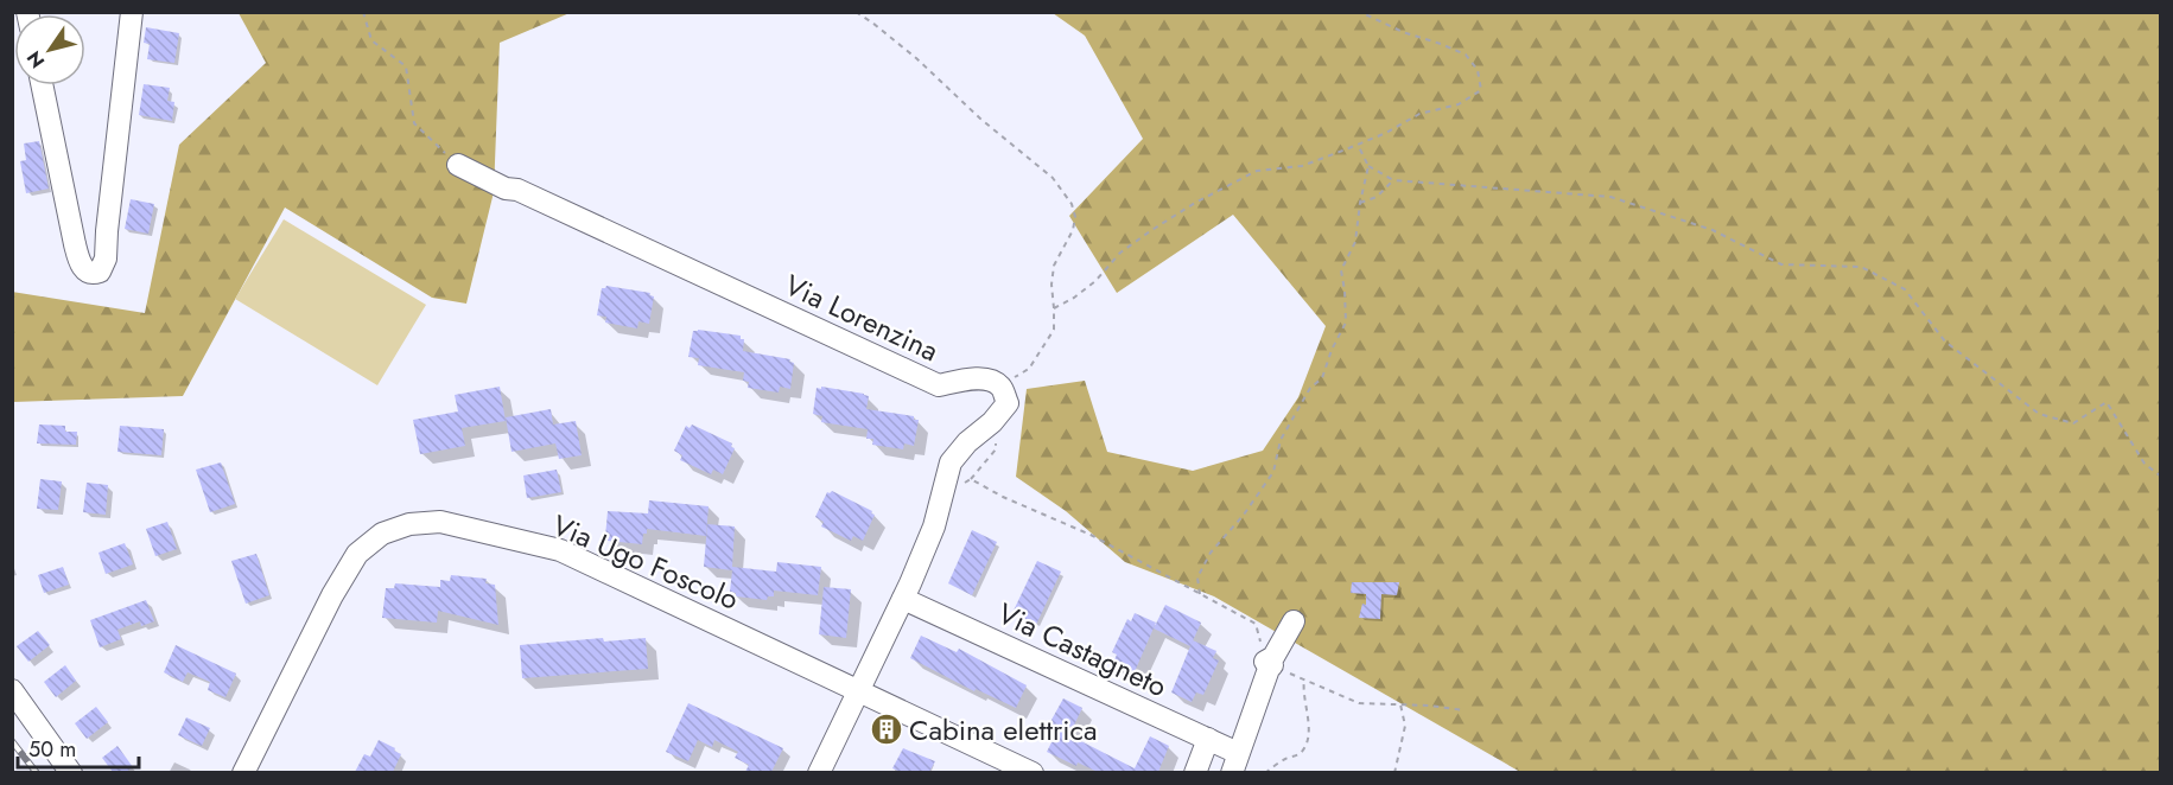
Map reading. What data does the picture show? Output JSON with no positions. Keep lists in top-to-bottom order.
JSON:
{
  "streets": {
    "street": ["Via Lorenzina", "Via Ugo Foscolo", "Via Castagneto"]
  },
  "places": {
    "building": ["Cabina elettrica"]
  },
  "scale_bar": "50 m",
  "north": "bottom left"
}
